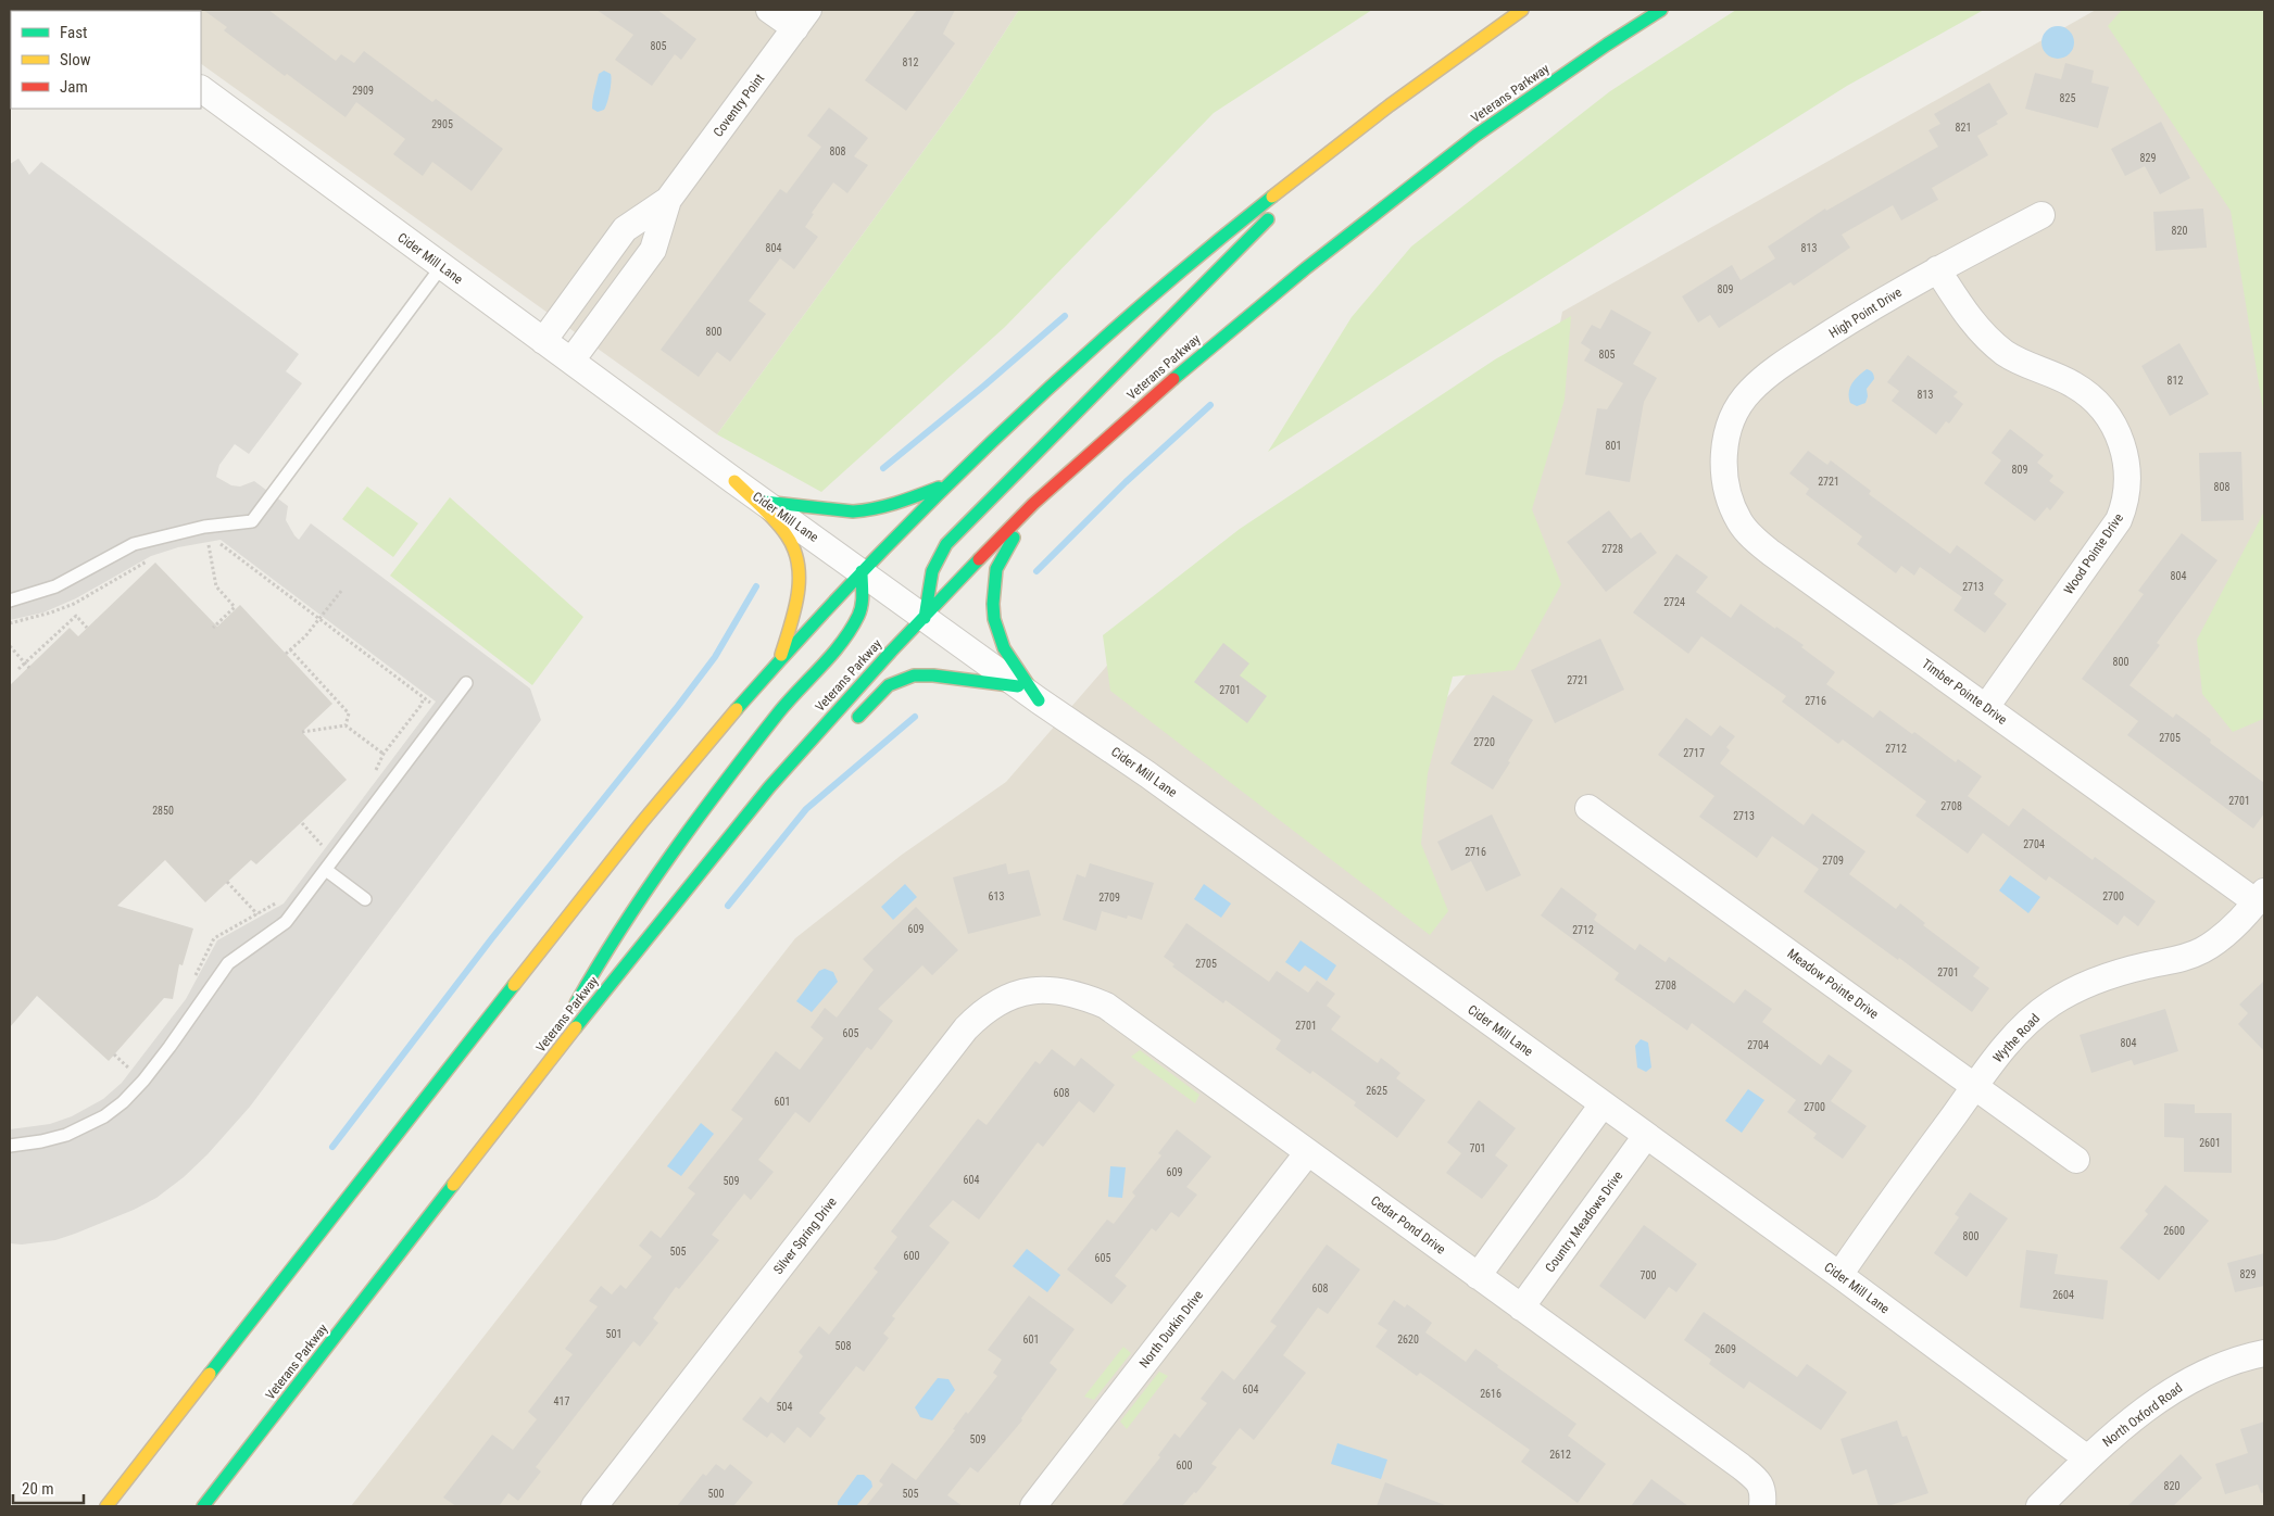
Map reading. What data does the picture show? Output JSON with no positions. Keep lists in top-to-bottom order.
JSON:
{
  "streets": {
    "highway": ["Veterans Parkway"],
    "street": [
      "Coventry Point",
      "Cider Mill Lane",
      "High Point Drive",
      "Wood Pointe Drive",
      "Timber Pointe Drive",
      "Meadow Pointe Drive",
      "Wythe Road",
      "Country Meadows Drive",
      "Cedar Pond Drive",
      "Silver Spring Drive",
      "North Durkin Drive",
      "North Oxford Road"
    ]
  },
  "crossings": [
    ["Veterans Parkway", "Cider Mill Lane"],
    ["Coventry Point", "Cider Mill Lane"],
    ["Cider Mill Lane", "Wythe Road"],
    ["Cider Mill Lane", "Country Meadows Drive"],
    ["Cider Mill Lane", "North Oxford Road"],
    ["High Point Drive", "Wood Pointe Drive"],
    ["High Point Drive", "Timber Pointe Drive"],
    ["Wood Pointe Drive", "Timber Pointe Drive"],
    ["Timber Pointe Drive", "Wythe Road"],
    ["Meadow Pointe Drive", "Wythe Road"],
    ["Country Meadows Drive", "Cedar Pond Drive"],
    ["Cedar Pond Drive", "Silver Spring Drive"],
    ["Cedar Pond Drive", "North Durkin Drive"]
  ],
  "house_numbers": [
    "805",
    "812",
    "2909",
    "825",
    "2905",
    "821",
    "808",
    "829",
    "820",
    "804",
    "813",
    "809",
    "800",
    "805",
    "812",
    "813",
    "801",
    "809",
    "2721",
    "808",
    "2728",
    "804",
    "2713",
    "2724",
    "800",
    "2721",
    "2701",
    "2716",
    "2705",
    "2720",
    "2712",
    "2717",
    "2701",
    "2708",
    "2850",
    "2713",
    "2704",
    "2716",
    "2709",
    "613",
    "2700",
    "2709",
    "609",
    "2712",
    "2705",
    "2701",
    "2708",
    "2701",
    "605",
    "804",
    "2704",
    "2625",
    "608",
    "601",
    "2700",
    "2601",
    "701",
    "609",
    "604",
    "509",
    "2600",
    "800",
    "505",
    "600",
    "605",
    "829",
    "700",
    "608",
    "2604",
    "501",
    "601",
    "2620",
    "508",
    "2609",
    "604",
    "2616",
    "417",
    "504",
    "509",
    "2612",
    "600",
    "820",
    "500",
    "505"
  ],
  "legend": ["Fast", "Slow", "Jam"],
  "scale_bar": "20 m"
}
